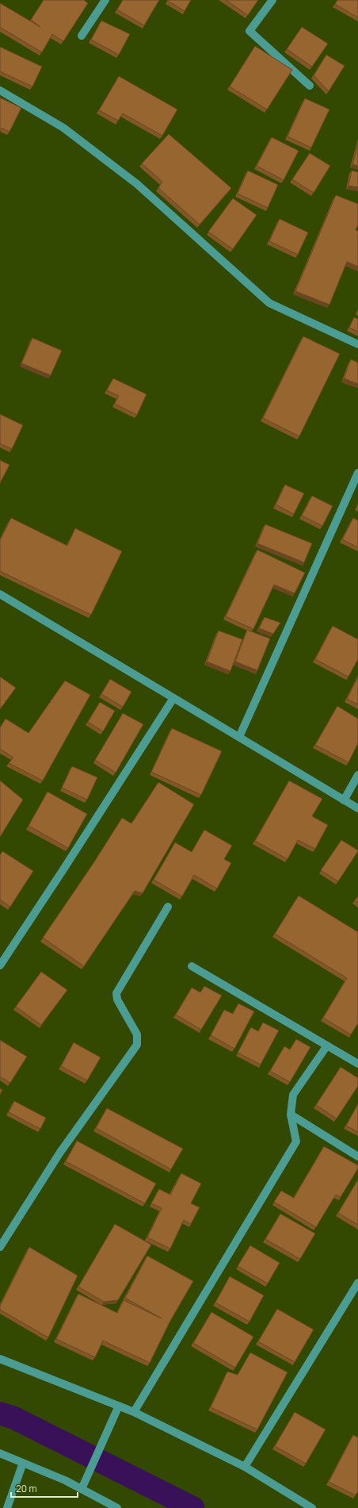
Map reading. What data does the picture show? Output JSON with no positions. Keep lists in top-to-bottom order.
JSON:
{
  "scale_bar": "20 m"
}
